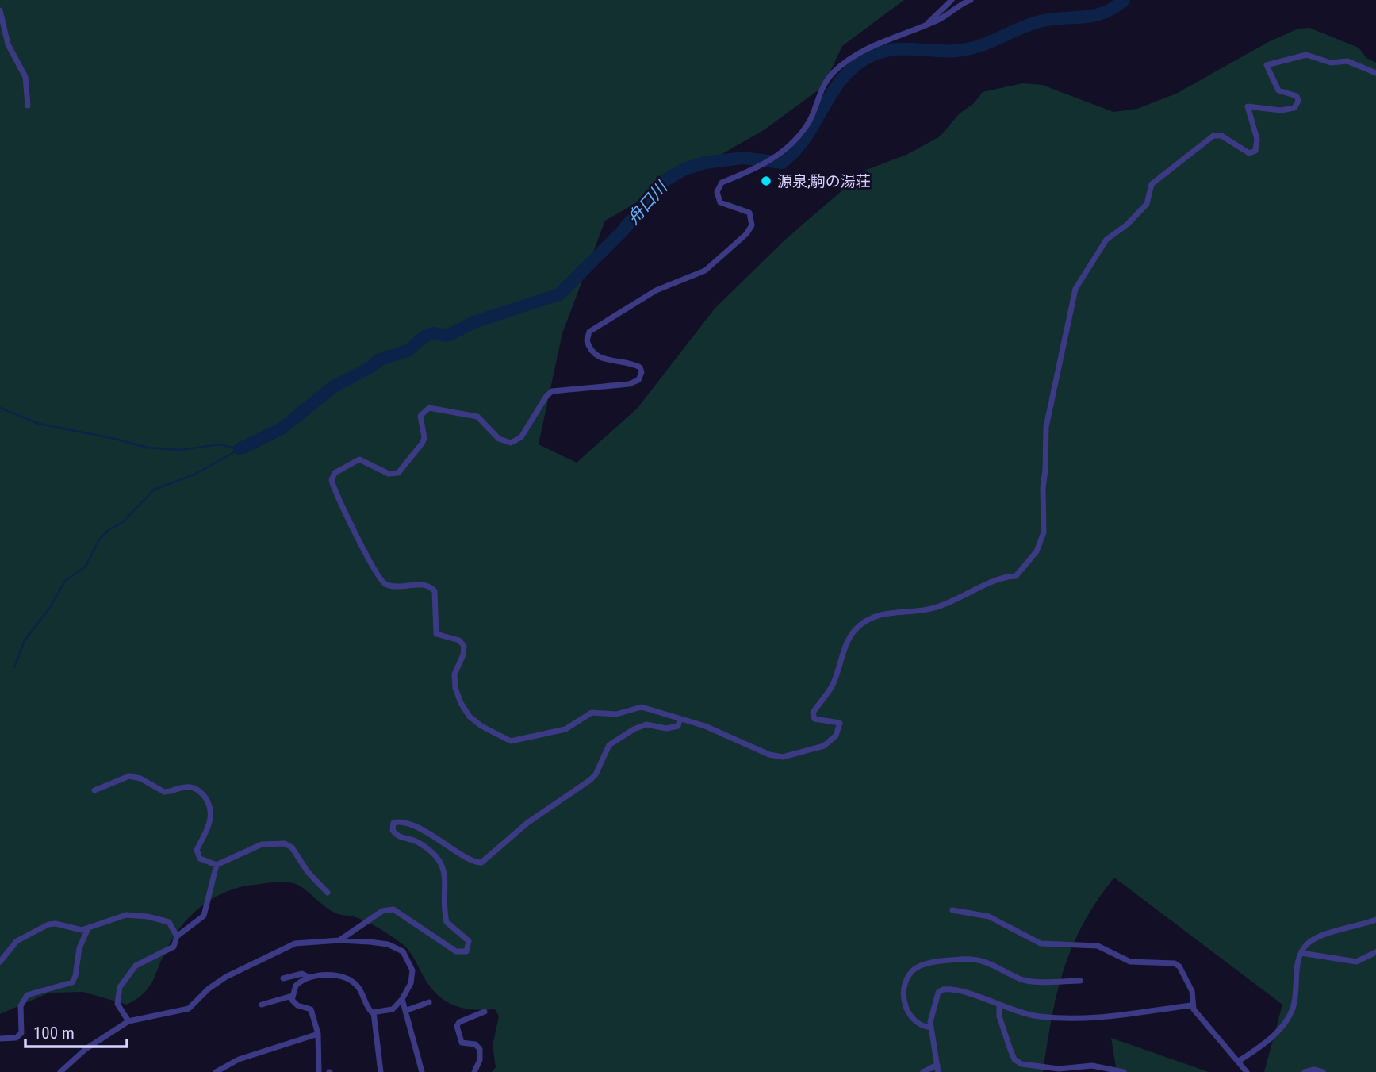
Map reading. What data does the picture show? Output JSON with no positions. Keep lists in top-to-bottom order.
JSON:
{
  "water": ["舟口川"],
  "places": ["源泉;駒の湯荘"],
  "scale_bar": "100 m"
}
